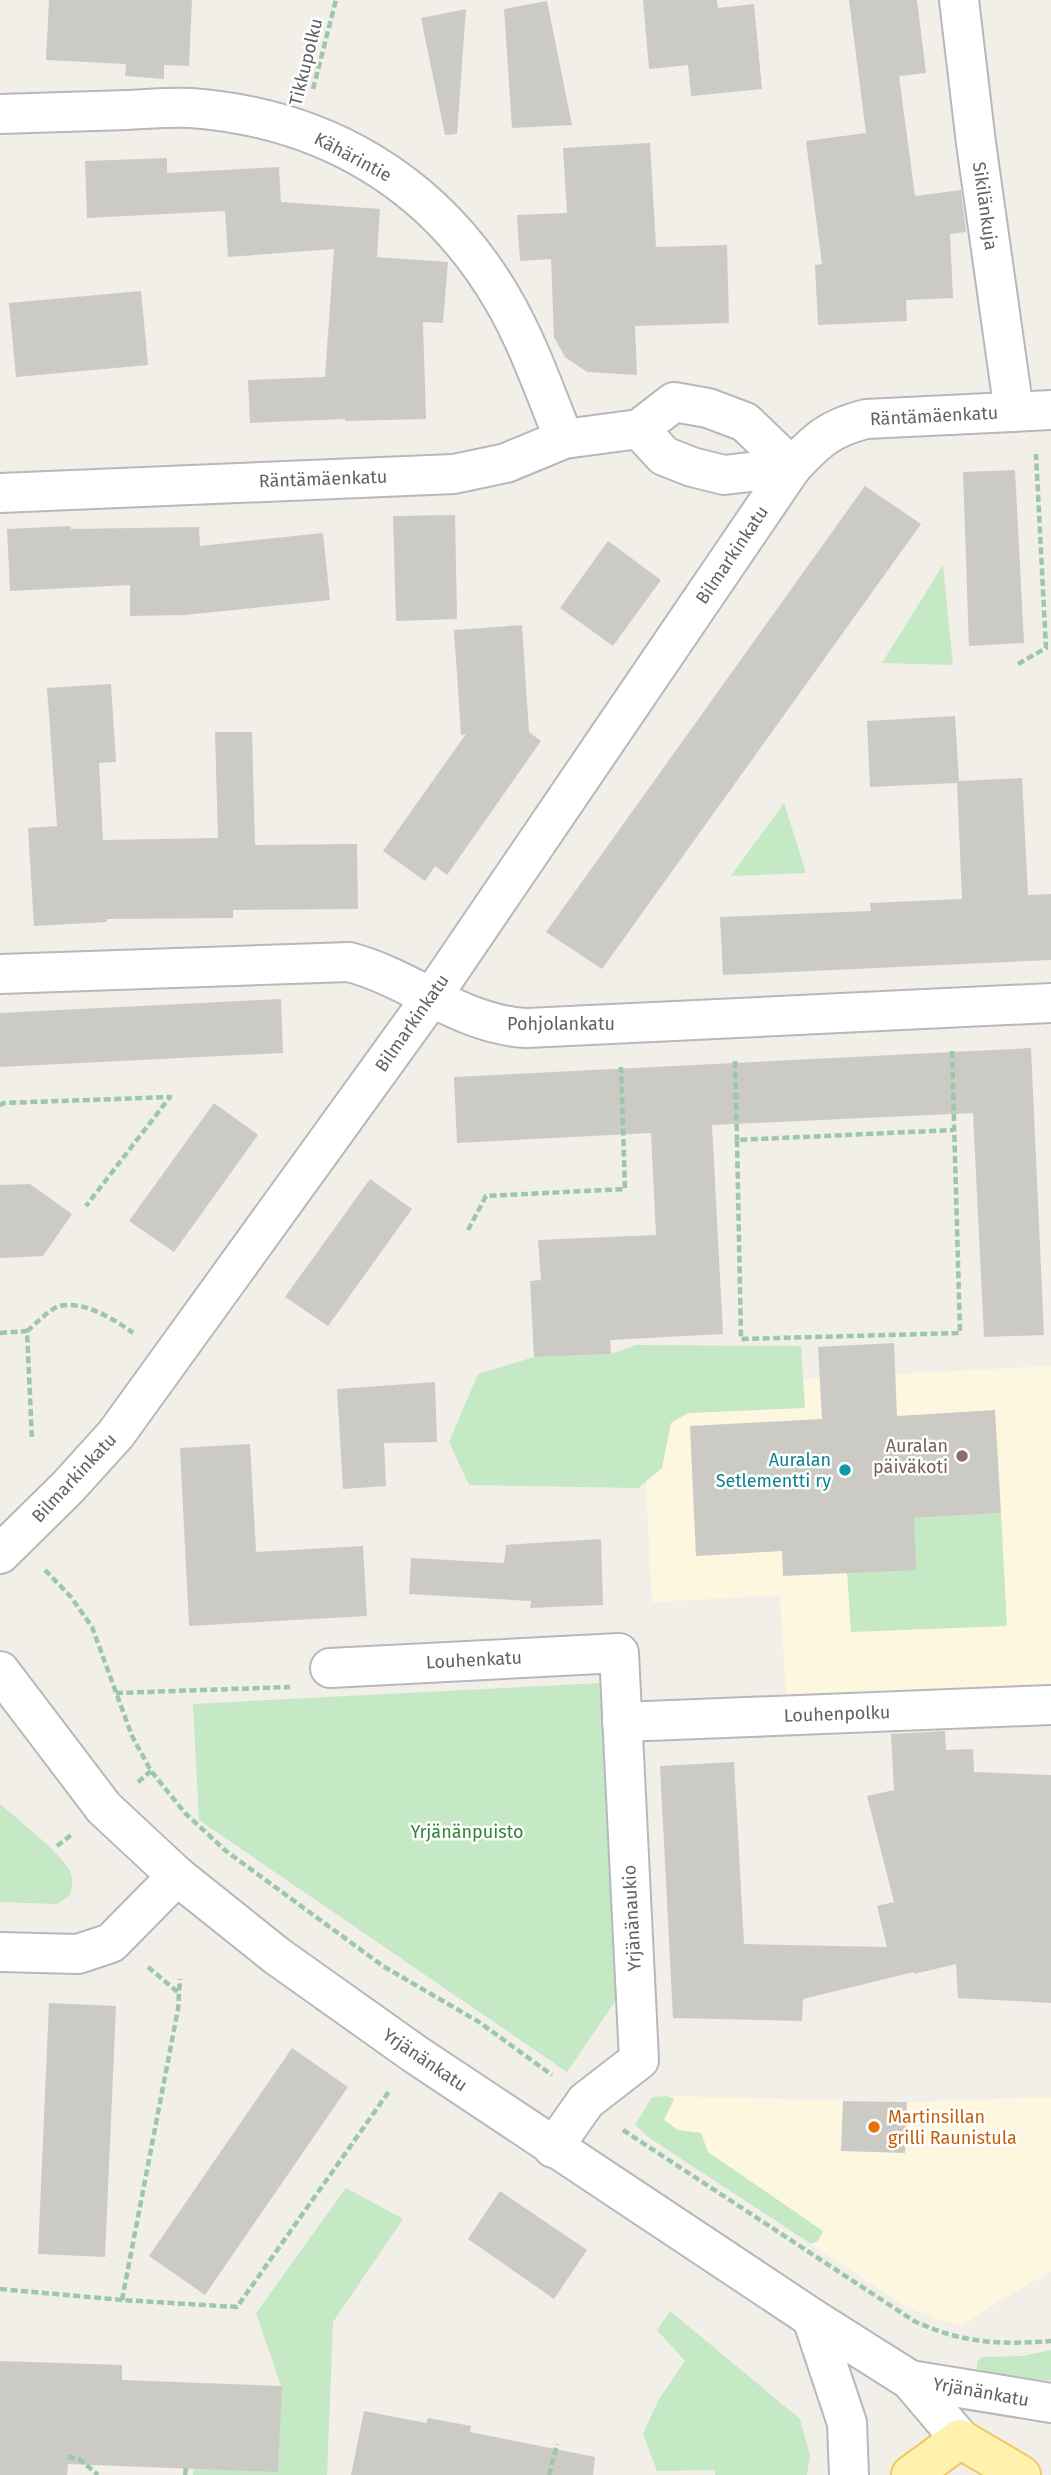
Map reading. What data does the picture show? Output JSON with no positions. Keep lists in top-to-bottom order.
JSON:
{
  "streets": {
    "main road": ["Yrjänänkatu"],
    "street": [
      "Kähärintie",
      "Sikilänkuja",
      "Räntämäenkatu",
      "Bilmarkinkatu",
      "Pohjolankatu",
      "Louhenkatu",
      "Louhenpolku",
      "Yrjänänaukio"
    ],
    "path": ["Tikkupolku"]
  },
  "crossings": [
    ["Tikkupolku", "Kähärintie"],
    ["Kähärintie", "Räntämäenkatu"],
    ["Sikilänkuja", "Räntämäenkatu"],
    ["Räntämäenkatu", "Bilmarkinkatu"],
    ["Bilmarkinkatu", "Pohjolankatu"],
    ["Louhenkatu", "Yrjänänaukio"],
    ["Louhenpolku", "Yrjänänaukio"],
    ["Yrjänänaukio", "Yrjänänkatu"]
  ],
  "parks": ["Yrjänänpuisto"],
  "places": ["Auralan päiväkoti", "Auralan Setlementti ry", "Martinsillan grilli Raunistula"]
}
